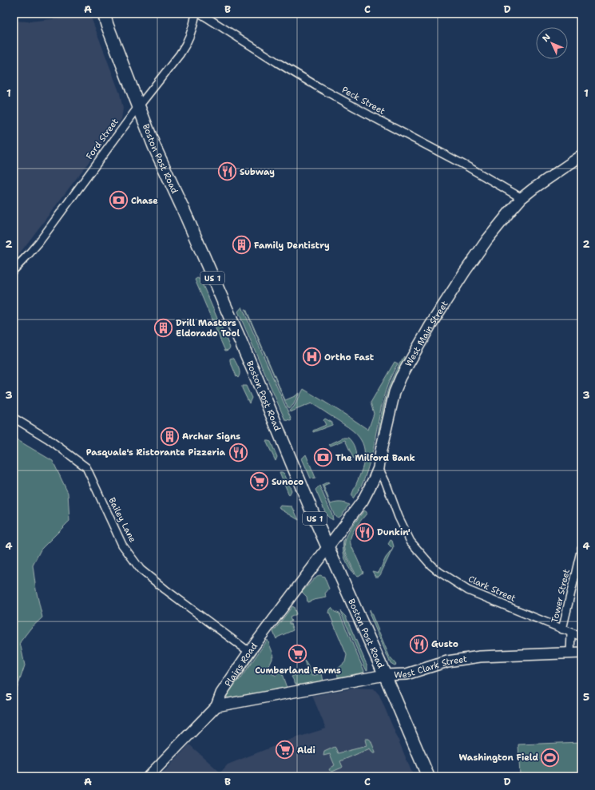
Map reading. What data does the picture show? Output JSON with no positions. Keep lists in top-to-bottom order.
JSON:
{
  "streets": {
    "main road": [
      "Boston Post Road",
      "US 1",
      "West Main Street",
      "Plains Road",
      "West Clark Street"
    ],
    "street": [
      "Peck Street",
      "Ford Street",
      "Bailey Lane",
      "Clark Street",
      "Tower Street"
    ]
  },
  "crossings": [
    ["Peck Street", "West Main Street"],
    ["Ford Street", "Boston Post Road"],
    ["Boston Post Road", "West Main Street"],
    ["Boston Post Road", "Plains Road"],
    ["Boston Post Road", "West Clark Street"],
    ["West Main Street", "Clark Street"],
    ["West Main Street", "Plains Road"],
    ["Bailey Lane", "Plains Road"],
    ["Clark Street", "Tower Street"],
    ["Plains Road", "West Clark Street"]
  ],
  "places": {
    "restaurant": [
      "Subway",
      "Pasquale's Ristorante Pizzeria",
      "Dunkin'",
      "Gusto"
    ],
    "bank": ["Chase", "The Milford Bank"],
    "building": ["Family Dentistry", "Drill Masters Eldorado Tool", "Archer Signs"],
    "hospital": ["Ortho Fast"],
    "supermarket": ["Sunoco", "Cumberland Farms", "Aldi"],
    "sports": ["Washington Field"]
  },
  "north": "top left",
  "grid": {
    "columns": [
      "A",
      "B",
      "C",
      "D"
    ],
    "rows": [
      "1",
      "2",
      "3",
      "4",
      "5"
    ]
  }
}
